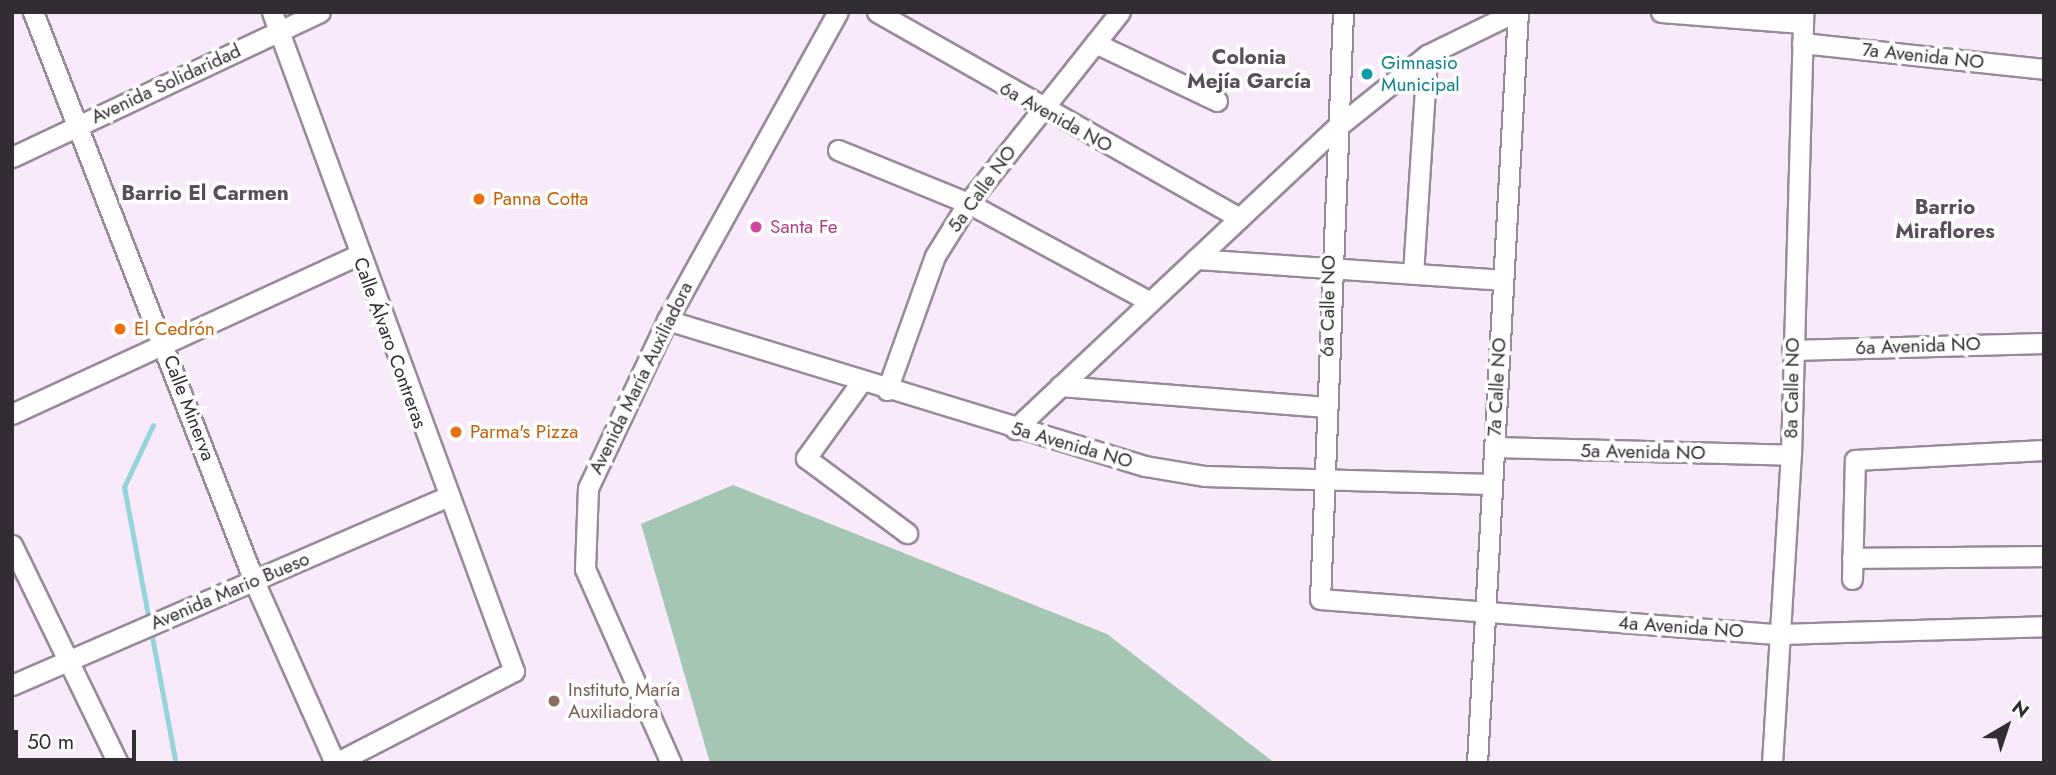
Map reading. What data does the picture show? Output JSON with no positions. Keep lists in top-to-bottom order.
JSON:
{
  "streets": {
    "street": [
      "7a Avenida NO",
      "Avenida Solidaridad",
      "6a Avenida NO",
      "5a Calle NO",
      "6a Calle NO",
      "Calle Álvaro Contreras",
      "Avenida María Auxiliadora",
      "7a Calle NO",
      "8a Calle NO",
      "Calle Minerva",
      "5a Avenida NO",
      "Avenida Mario Bueso",
      "4a Avenida NO"
    ]
  },
  "crossings": [
    ["7a Avenida NO", "8a Calle NO"],
    ["Avenida Solidaridad", "Calle Álvaro Contreras"],
    ["Avenida Solidaridad", "Calle Minerva"],
    ["6a Avenida NO", "5a Calle NO"],
    ["6a Avenida NO", "8a Calle NO"],
    ["5a Calle NO", "5a Avenida NO"],
    ["6a Calle NO", "5a Avenida NO"],
    ["6a Calle NO", "4a Avenida NO"],
    ["Calle Álvaro Contreras", "Calle Minerva"],
    ["Calle Álvaro Contreras", "Avenida Mario Bueso"],
    ["Avenida María Auxiliadora", "5a Avenida NO"],
    ["7a Calle NO", "5a Avenida NO"],
    ["7a Calle NO", "4a Avenida NO"],
    ["8a Calle NO", "5a Avenida NO"],
    ["8a Calle NO", "4a Avenida NO"],
    ["Calle Minerva", "Avenida Mario Bueso"]
  ],
  "districts": ["Colonia Mejía García", "Barrio El Carmen", "Barrio Miraflores"],
  "places": [
    "Gimnasio Municipal",
    "Panna Cotta",
    "Santa Fe",
    "El Cedrón",
    "Parma's Pizza",
    "Instituto María Auxiliadora"
  ],
  "scale_bar": "50 m",
  "north": "top right"
}
